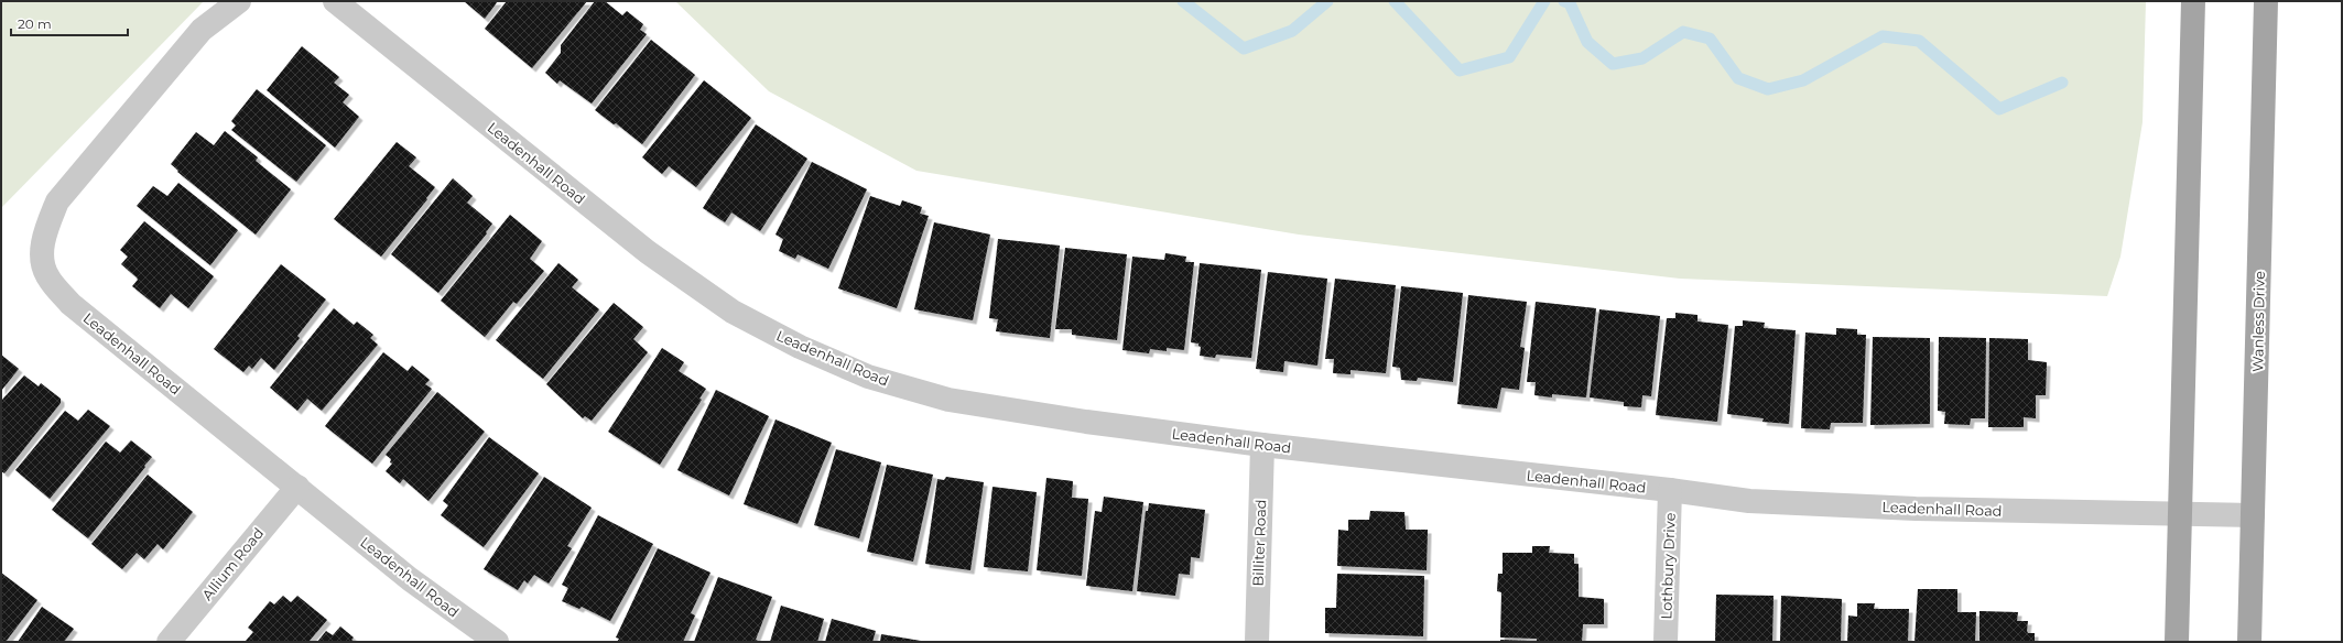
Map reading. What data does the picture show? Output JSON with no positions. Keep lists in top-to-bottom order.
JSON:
{
  "streets": {
    "main road": ["Wanless Drive"],
    "street": [
      "Leadenhall Road",
      "Billiter Road",
      "Allium Road",
      "Lothbury Drive"
    ]
  },
  "crossings": [
    ["Leadenhall Road", "Wanless Drive"],
    ["Leadenhall Road", "Billiter Road"],
    ["Leadenhall Road", "Allium Road"],
    ["Leadenhall Road", "Lothbury Drive"]
  ],
  "scale_bar": "20 m"
}
